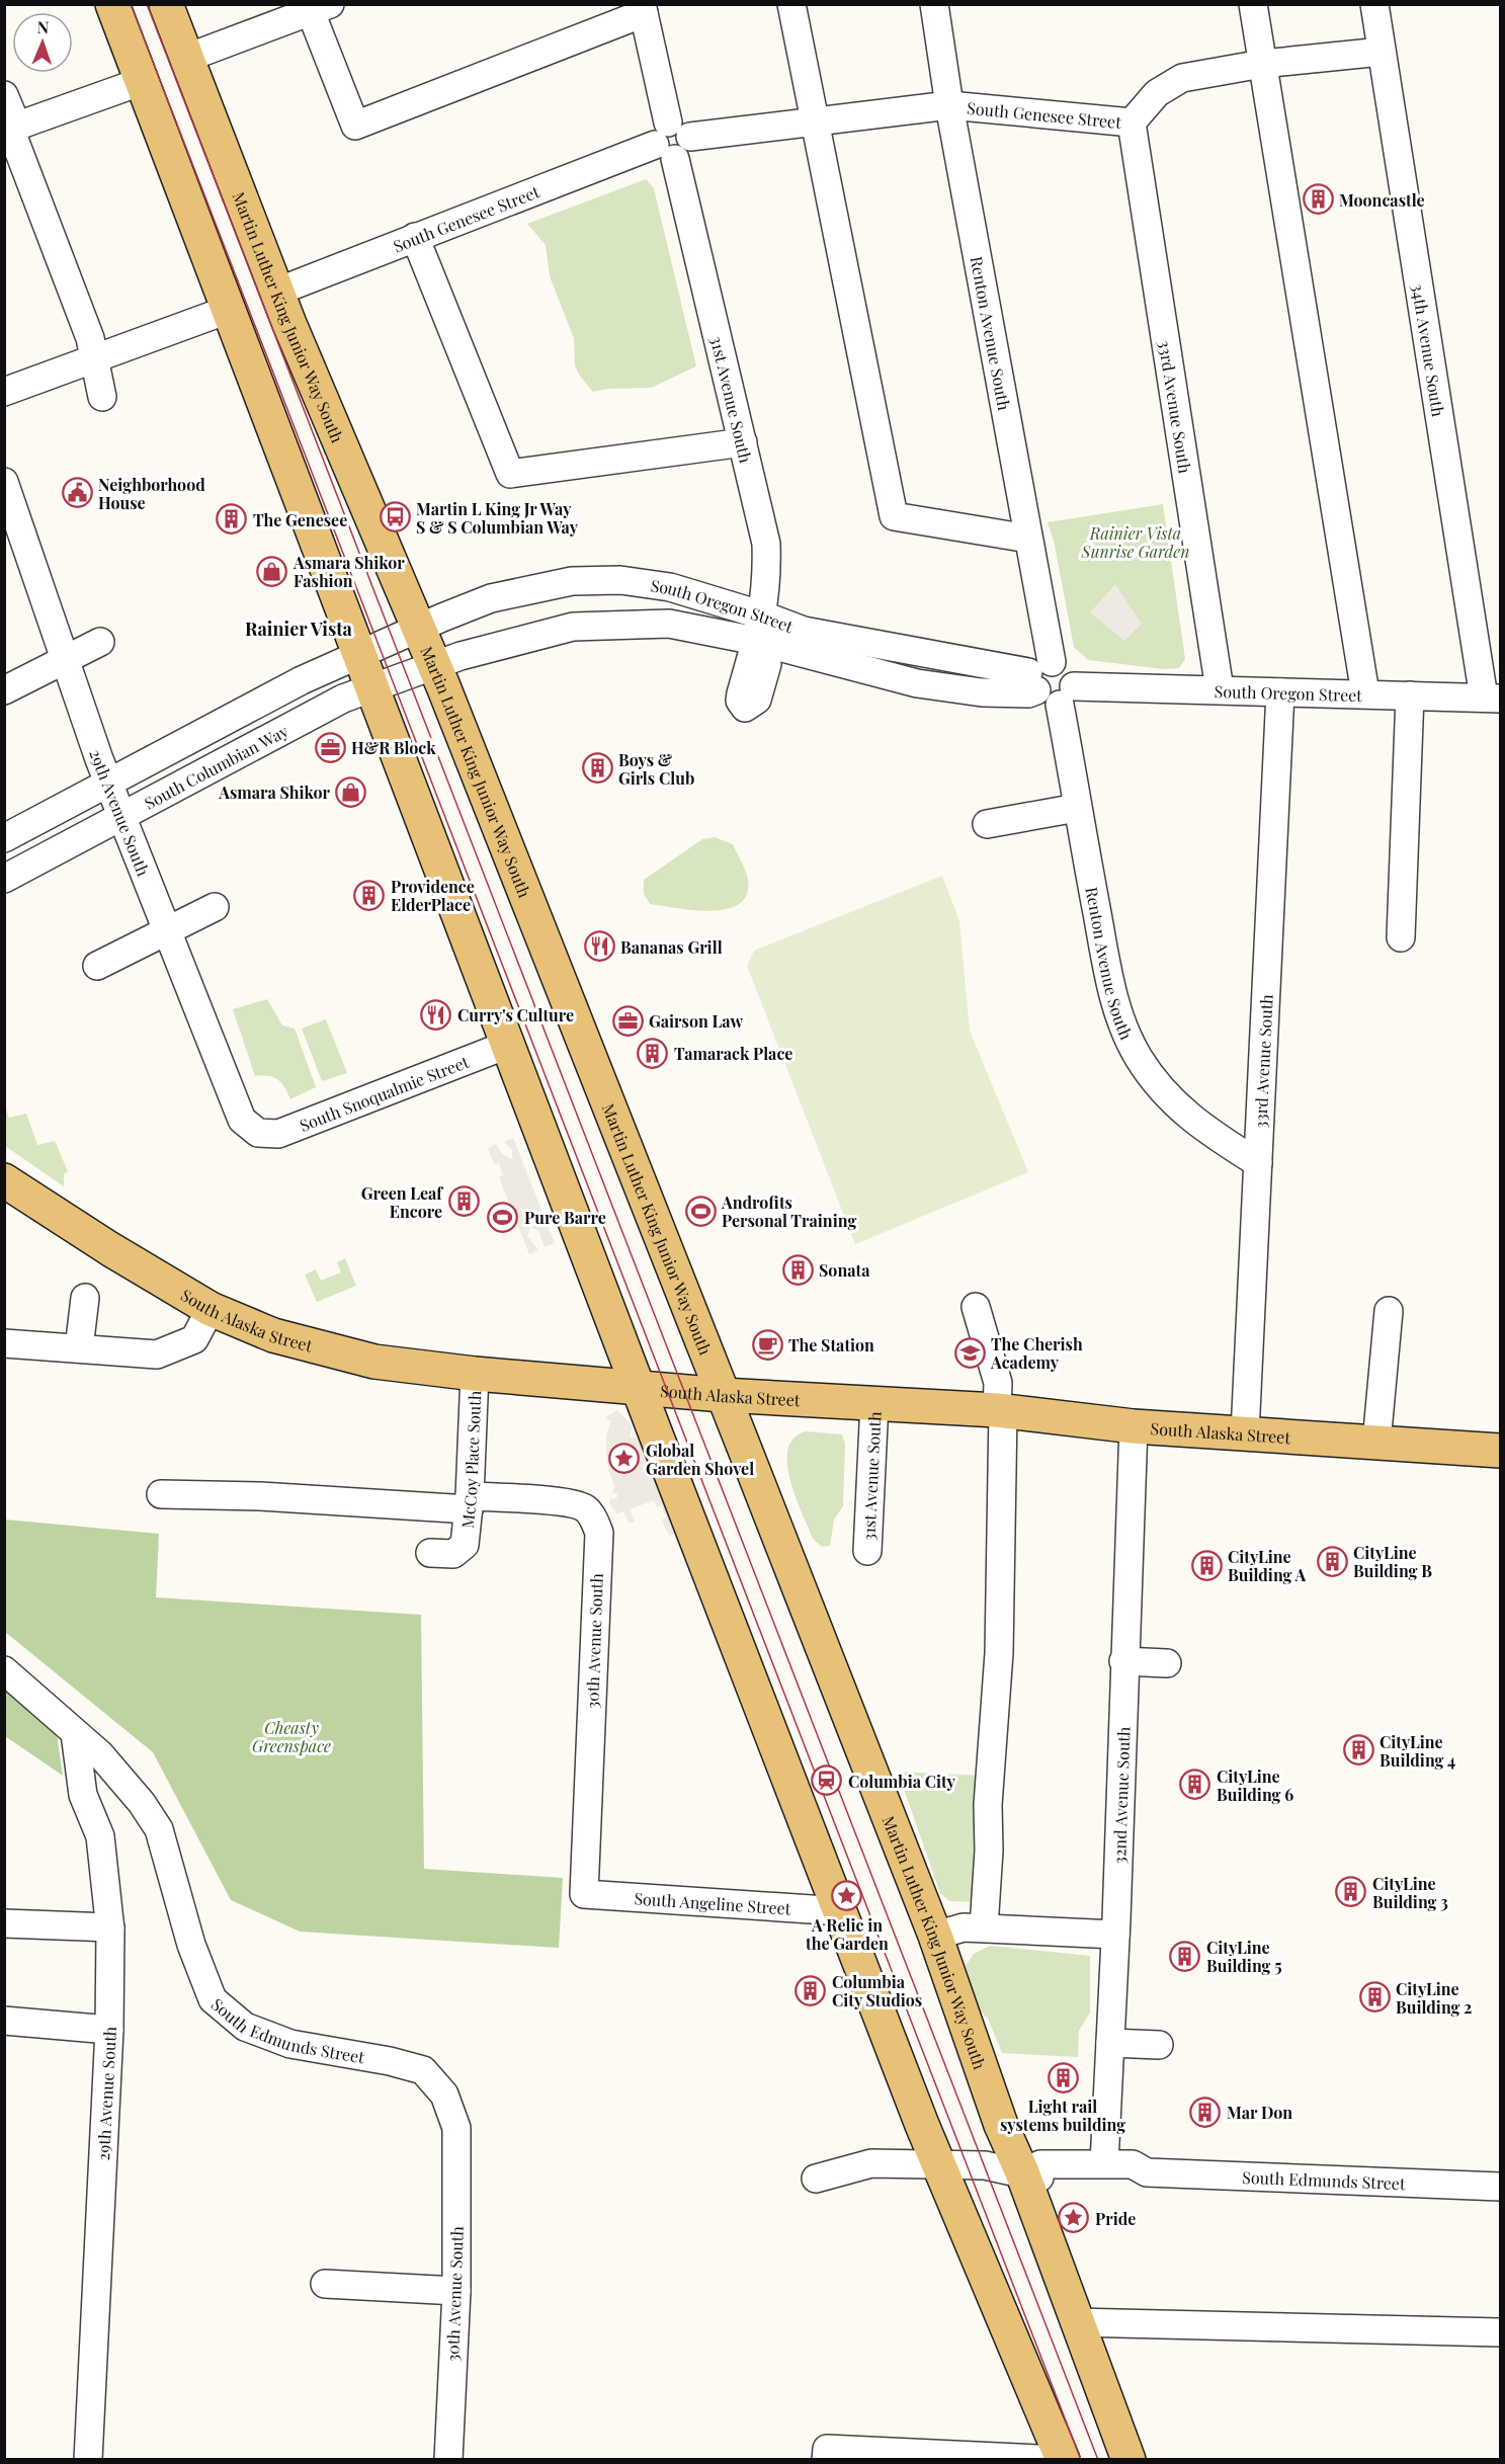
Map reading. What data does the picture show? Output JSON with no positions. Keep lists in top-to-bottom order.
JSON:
{
  "streets": {
    "main road": ["Martin Luther King Junior Way South", "South Alaska Street"],
    "street": [
      "South Genesee Street",
      "Renton Avenue South",
      "34th Avenue South",
      "31st Avenue South",
      "33rd Avenue South",
      "South Oregon Street",
      "South Columbian Way",
      "29th Avenue South",
      "South Snoqualmie Street",
      "McCoy Place South",
      "30th Avenue South",
      "32nd Avenue South",
      "South Angeline Street",
      "South Edmunds Street"
    ]
  },
  "crossings": [
    ["South Genesee Street", "Martin Luther King Junior Way South"],
    ["South Genesee Street", "Renton Avenue South"],
    ["South Genesee Street", "34th Avenue South"],
    ["South Genesee Street", "31st Avenue South"],
    ["South Genesee Street", "33rd Avenue South"],
    ["Martin Luther King Junior Way South", "South Oregon Street"],
    ["Martin Luther King Junior Way South", "South Columbian Way"],
    ["Martin Luther King Junior Way South", "South Alaska Street"],
    ["Martin Luther King Junior Way South", "South Edmunds Street"],
    ["Renton Avenue South", "33rd Avenue South"],
    ["Renton Avenue South", "South Oregon Street"],
    ["34th Avenue South", "South Oregon Street"],
    ["31st Avenue South", "South Oregon Street"],
    ["31st Avenue South", "South Alaska Street"],
    ["33rd Avenue South", "South Oregon Street"],
    ["33rd Avenue South", "South Alaska Street"],
    ["South Oregon Street", "South Columbian Way"],
    ["South Columbian Way", "29th Avenue South"],
    ["29th Avenue South", "South Snoqualmie Street"],
    ["29th Avenue South", "South Edmunds Street"],
    ["South Alaska Street", "McCoy Place South"],
    ["South Alaska Street", "32nd Avenue South"],
    ["McCoy Place South", "30th Avenue South"],
    ["30th Avenue South", "South Angeline Street"],
    ["30th Avenue South", "South Edmunds Street"],
    ["32nd Avenue South", "South Edmunds Street"]
  ],
  "districts": ["Rainier Vista"],
  "parks": ["Rainier Vista Sunrise Garden", "Cheasty Greenspace"],
  "places": {
    "building": [
      "Mooncastle",
      "The Genesee",
      "Boys & Girls Club",
      "Providence ElderPlace",
      "Tamarack Place",
      "Green Leaf Encore",
      "Sonata",
      "CityLine Building B",
      "CityLine Building A",
      "CityLine Building 4",
      "CityLine Building 6",
      "CityLine Building 3",
      "CityLine Building 5",
      "Columbia City Studios",
      "CityLine Building 2",
      "Light rail systems building",
      "Mar Don"
    ],
    "public building": ["Neighborhood House"],
    "bus stop": ["Martin L King Jr Way S & S Columbian Way"],
    "shop": ["Asmara Shikor Fashion", "Asmara Shikor"],
    "office": ["H&R Block", "Gairson Law"],
    "restaurant": ["Bananas Grill", "Curry's Culture"],
    "sports": ["Androfits Personal Training", "Pure Barre"],
    "cafe": ["The Station"],
    "school or university": ["The Cherish Academy"],
    "place": ["Global Garden Shovel", "A Relic in the Garden", "Pride"],
    "station": ["Columbia City"]
  },
  "north": "top"
}
